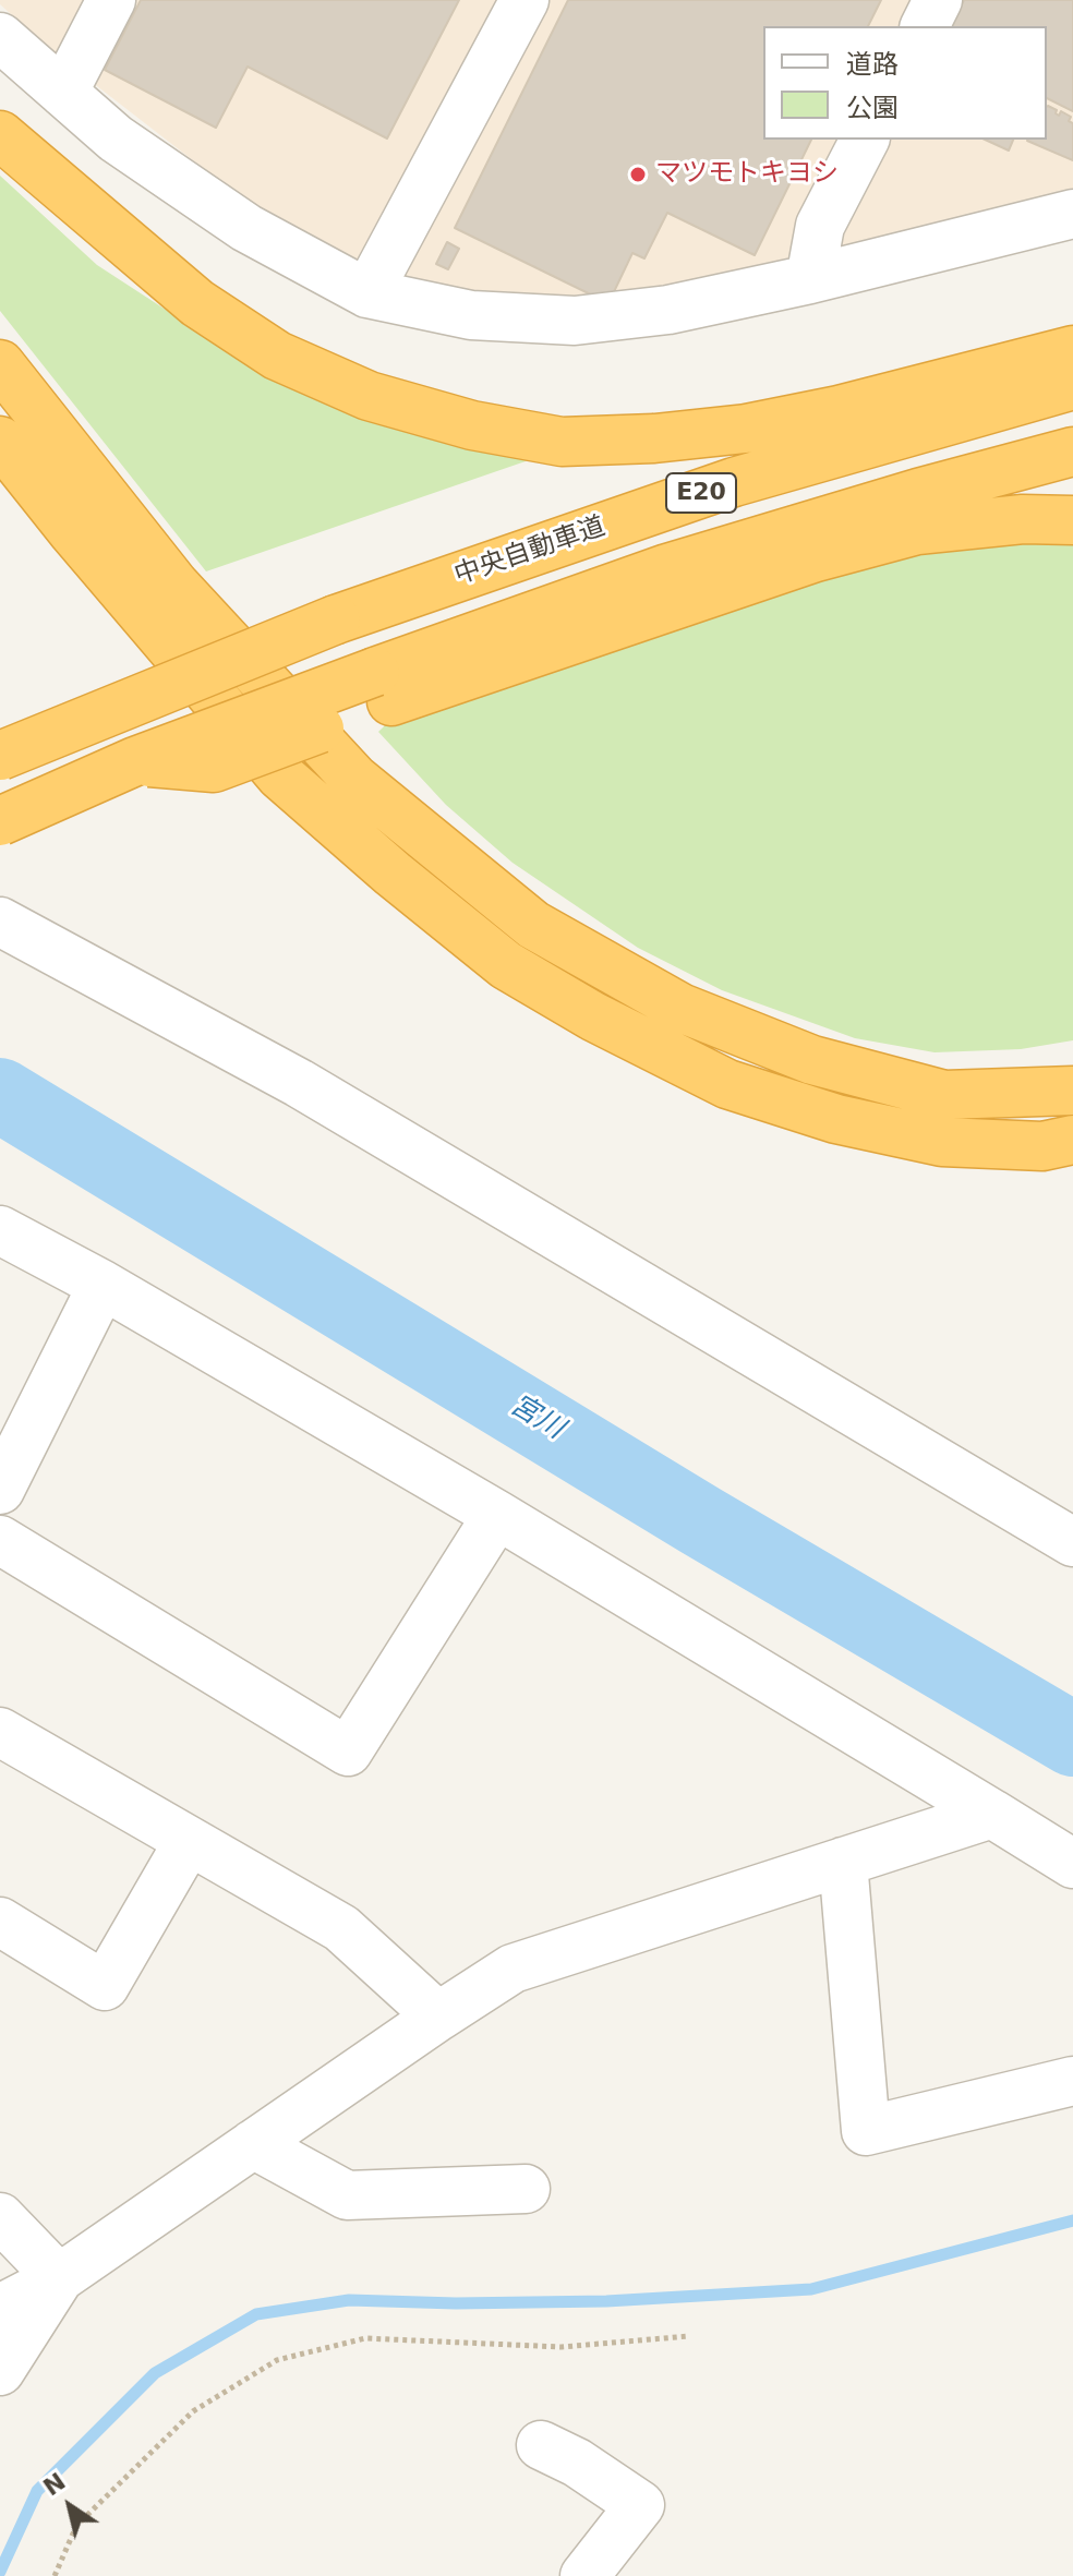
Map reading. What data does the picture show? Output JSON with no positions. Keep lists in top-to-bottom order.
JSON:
{
  "streets": {
    "highway": ["E20", "中央自動車道"]
  },
  "water": ["宮川"],
  "places": ["マツモトキヨシ"],
  "legend": ["道路", "公園"],
  "north": "top left"
}
